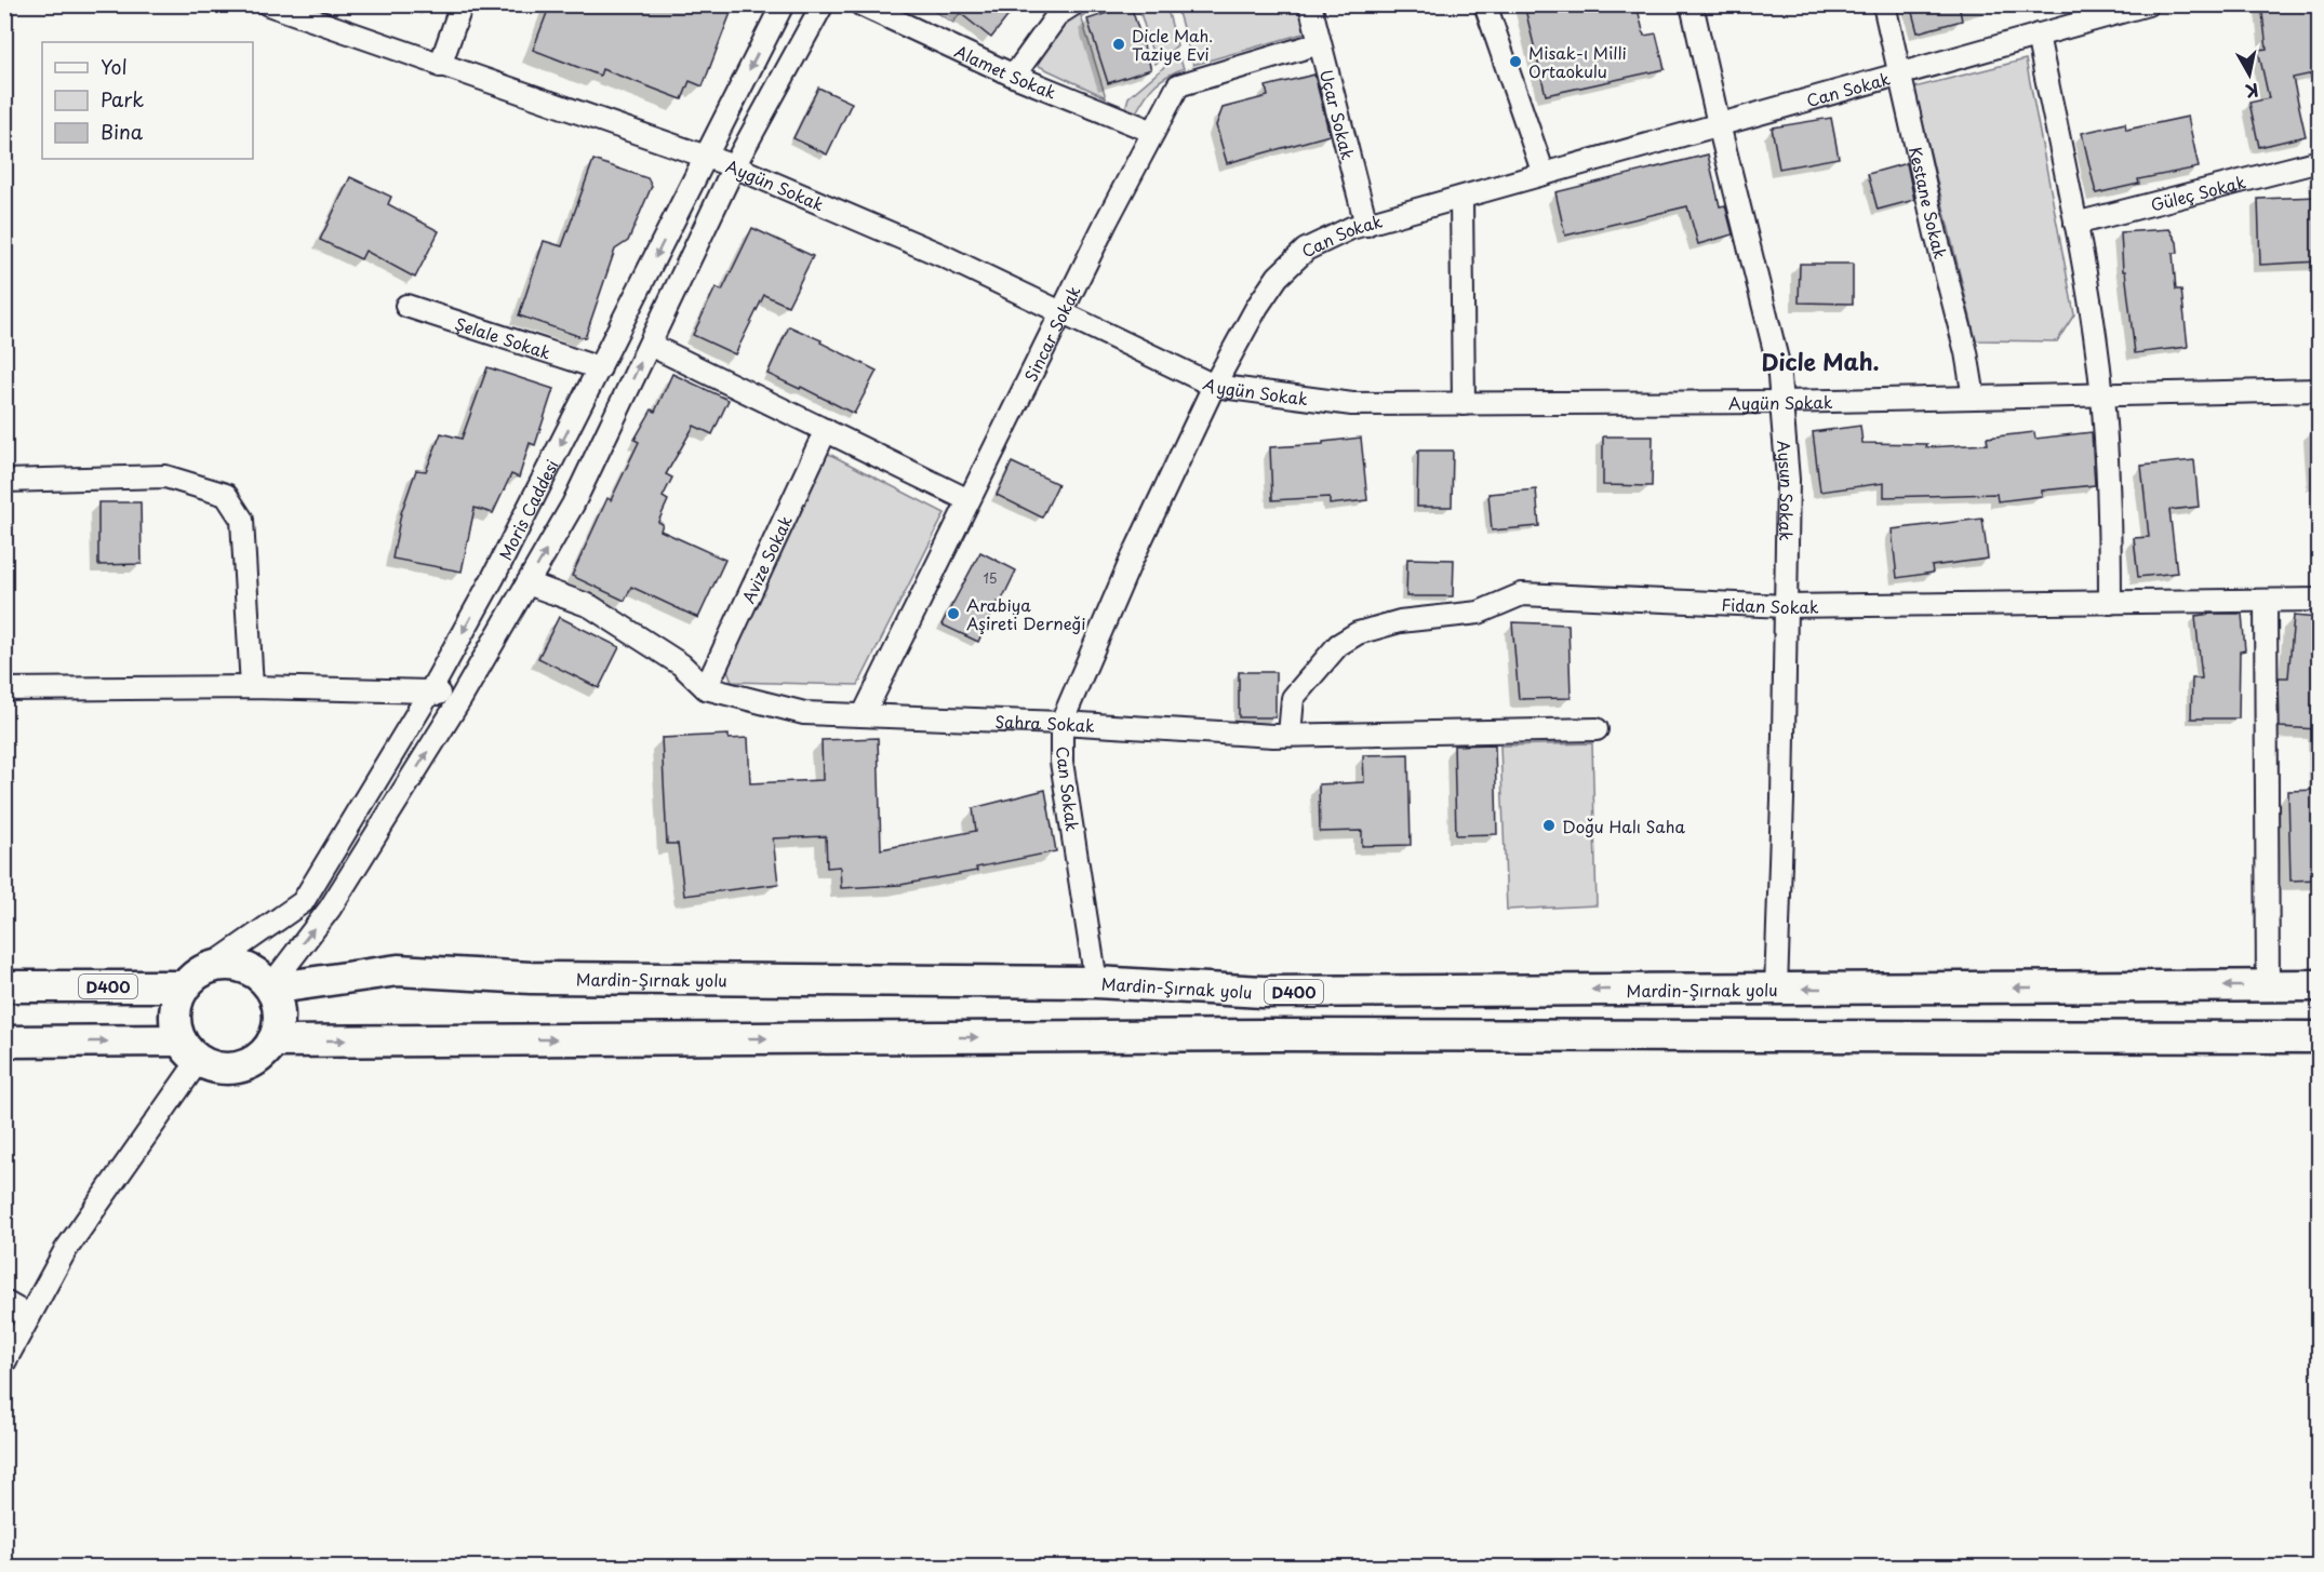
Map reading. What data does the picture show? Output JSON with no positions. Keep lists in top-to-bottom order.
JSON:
{
  "streets": {
    "highway": ["Mardin-Şırnak yolu", "D400"],
    "street": [
      "Alamet Sokak",
      "Can Sokak",
      "Uçar Sokak",
      "Aygün Sokak",
      "Güleç Sokak",
      "Kestane Sokak",
      "Sincar Sokak",
      "Şelale Sokak",
      "Aysun Sokak",
      "Moris Caddesi",
      "Avize Sokak",
      "Fidan Sokak",
      "Sahra Sokak"
    ]
  },
  "crossings": [
    ["Alamet Sokak", "Sincar Sokak"],
    ["Can Sokak", "Uçar Sokak"],
    ["Can Sokak", "Aygün Sokak"],
    ["Can Sokak", "Kestane Sokak"],
    ["Can Sokak", "Aysun Sokak"],
    ["Can Sokak", "Sahra Sokak"],
    ["Can Sokak", "Mardin-Şırnak yolu"],
    ["Uçar Sokak", "Sincar Sokak"],
    ["Aygün Sokak", "Kestane Sokak"],
    ["Aygün Sokak", "Sincar Sokak"],
    ["Aygün Sokak", "Aysun Sokak"],
    ["Aygün Sokak", "Moris Caddesi"],
    ["Sincar Sokak", "Sahra Sokak"],
    ["Şelale Sokak", "Moris Caddesi"],
    ["Aysun Sokak", "Fidan Sokak"],
    ["Aysun Sokak", "Mardin-Şırnak yolu"],
    ["Moris Caddesi", "Mardin-Şırnak yolu"],
    ["Moris Caddesi", "D400"],
    ["Avize Sokak", "Sahra Sokak"],
    ["Fidan Sokak", "Sahra Sokak"],
    ["Mardin-Şırnak yolu", "D400"]
  ],
  "districts": ["Dicle Mah."],
  "places": [
    "Dicle Mah. Taziye Evi",
    "Misak-ı Milli Ortaokulu",
    "Arabiya Aşireti Derneği",
    "Doğu Halı Saha"
  ],
  "house_numbers": ["15"],
  "legend": ["Yol", "Park", "Bina"],
  "north": "bottom"
}
